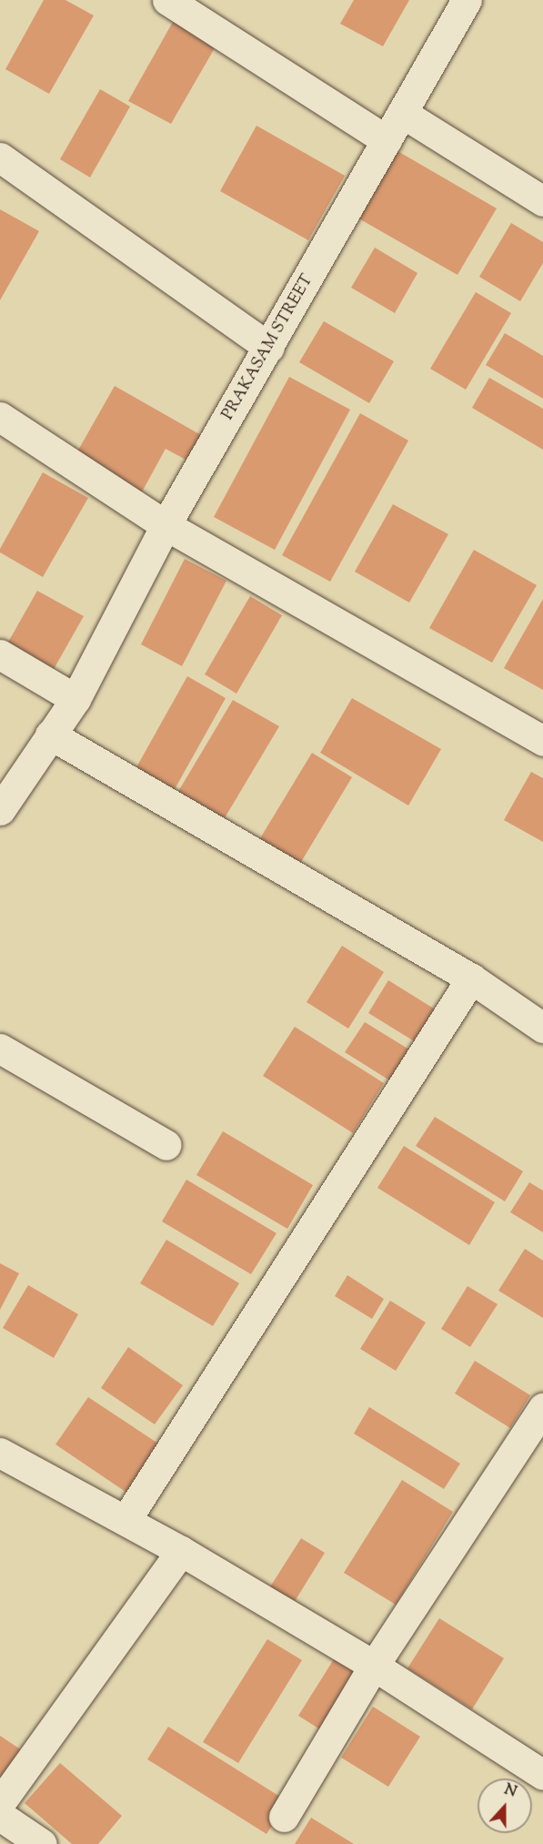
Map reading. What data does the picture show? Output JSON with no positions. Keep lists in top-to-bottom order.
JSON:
{
  "streets": {
    "street": ["PRAKASAM STREET"]
  },
  "north": "top"
}
